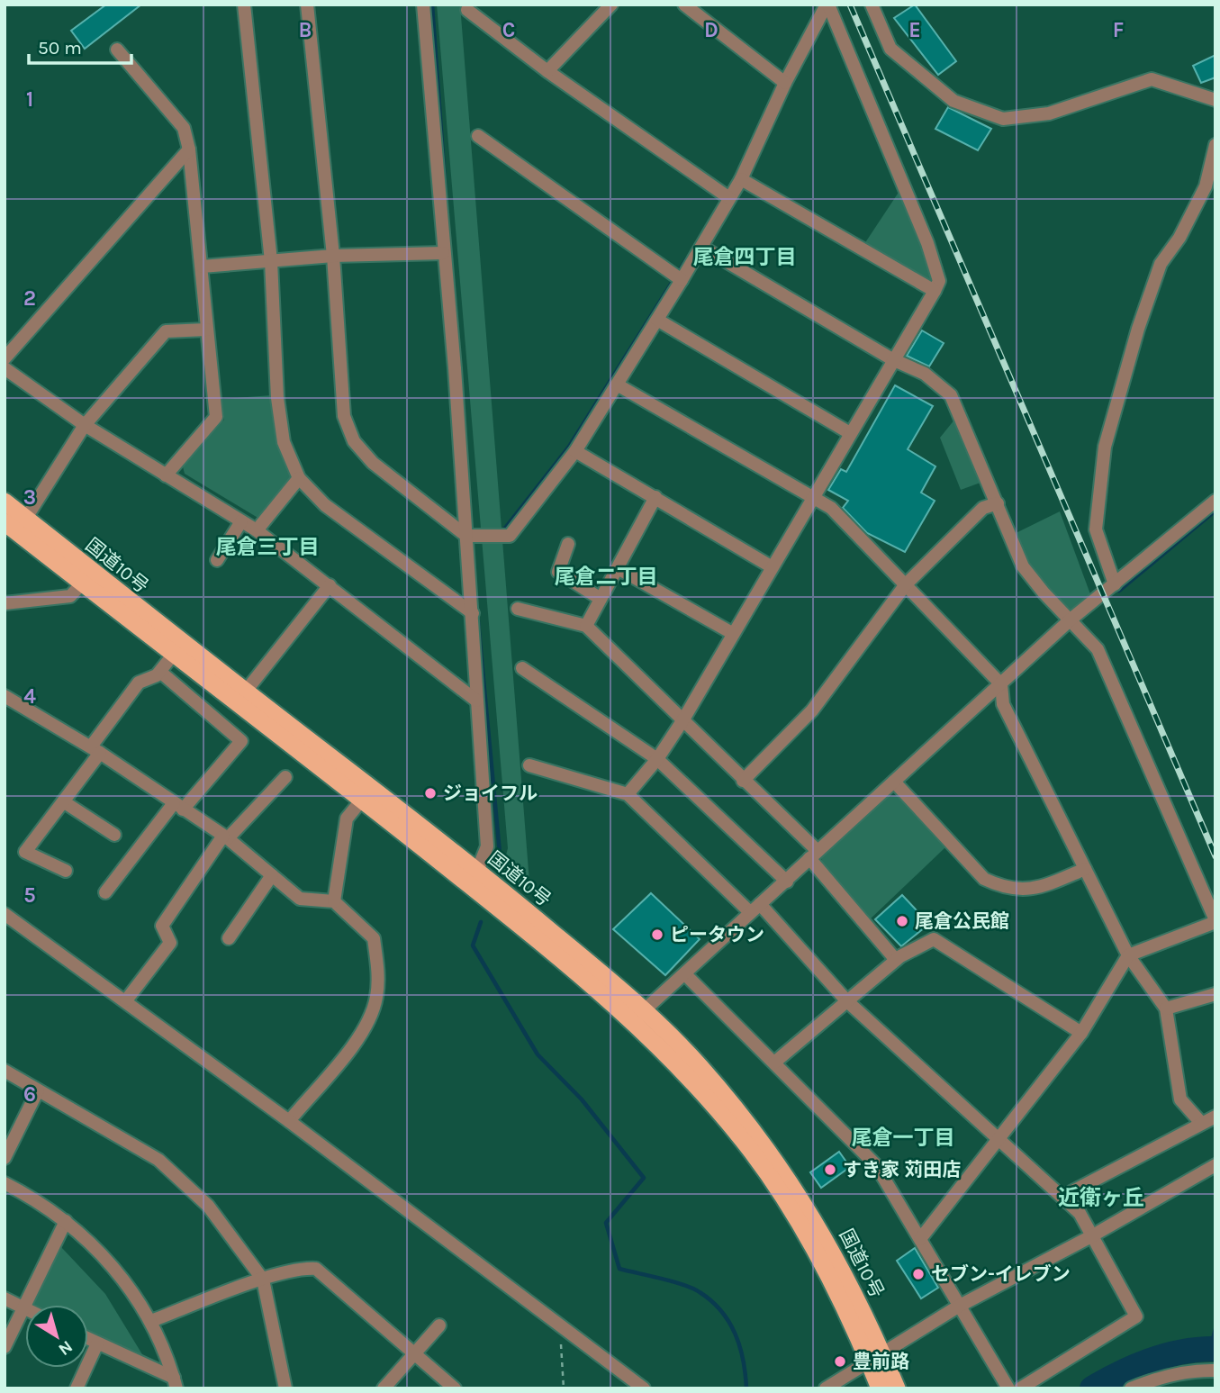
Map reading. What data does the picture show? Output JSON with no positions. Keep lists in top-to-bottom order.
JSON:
{
  "streets": {
    "highway": ["国道10号"]
  },
  "districts": [
    "尾倉四丁目",
    "尾倉三丁目",
    "尾倉二丁目",
    "尾倉一丁目",
    "近衛ヶ丘"
  ],
  "places": [
    "ジョイフル",
    "尾倉公民館",
    "ピータウン",
    "すき家 苅田店",
    "セブン-イレブン",
    "豊前路"
  ],
  "scale_bar": "50 m",
  "north": "bottom right",
  "grid": {
    "columns": [
      "B",
      "C",
      "D",
      "E",
      "F"
    ],
    "rows": [
      "1",
      "2",
      "3",
      "4",
      "5",
      "6"
    ]
  }
}
